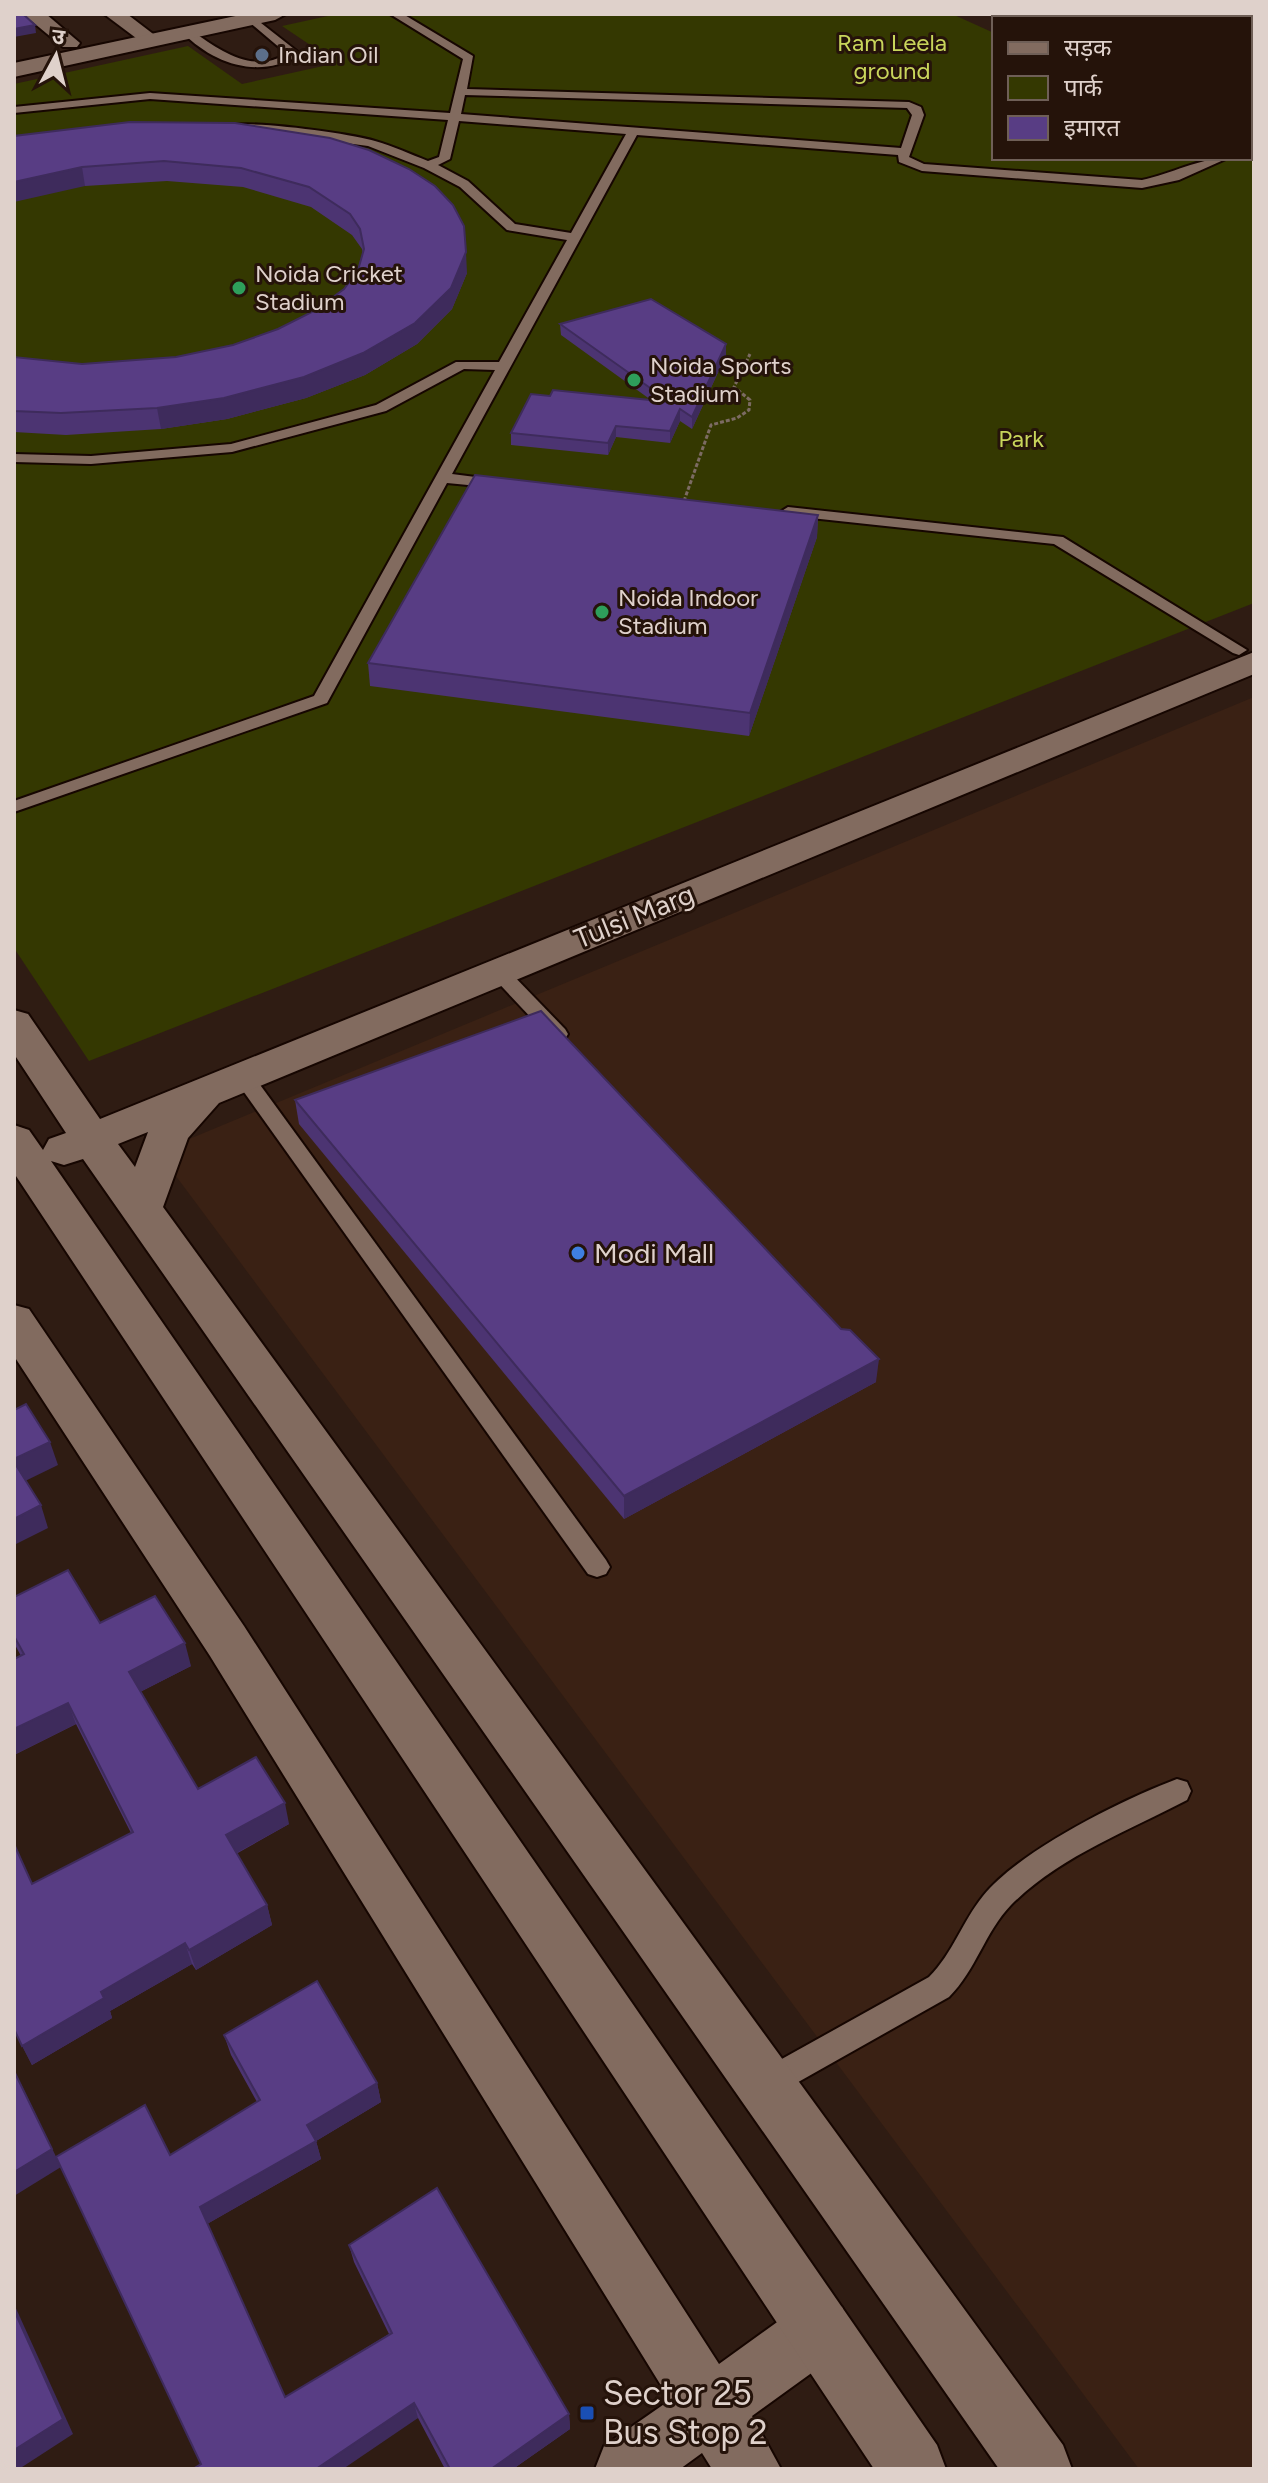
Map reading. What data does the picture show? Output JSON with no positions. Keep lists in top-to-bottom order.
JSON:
{
  "streets": {
    "street": ["Tulsi Marg"]
  },
  "parks": ["Ram Leela ground", "Park"],
  "places": {
    "other": [
      "Indian Oil",
      "Noida Cricket Stadium",
      "Noida Sports Stadium",
      "Noida Indoor Stadium",
      "Modi Mall"
    ],
    "transit": ["Sector 25 Bus Stop 2"]
  },
  "legend": ["सड़क", "पार्क", "इमारत"],
  "north": "top"
}
